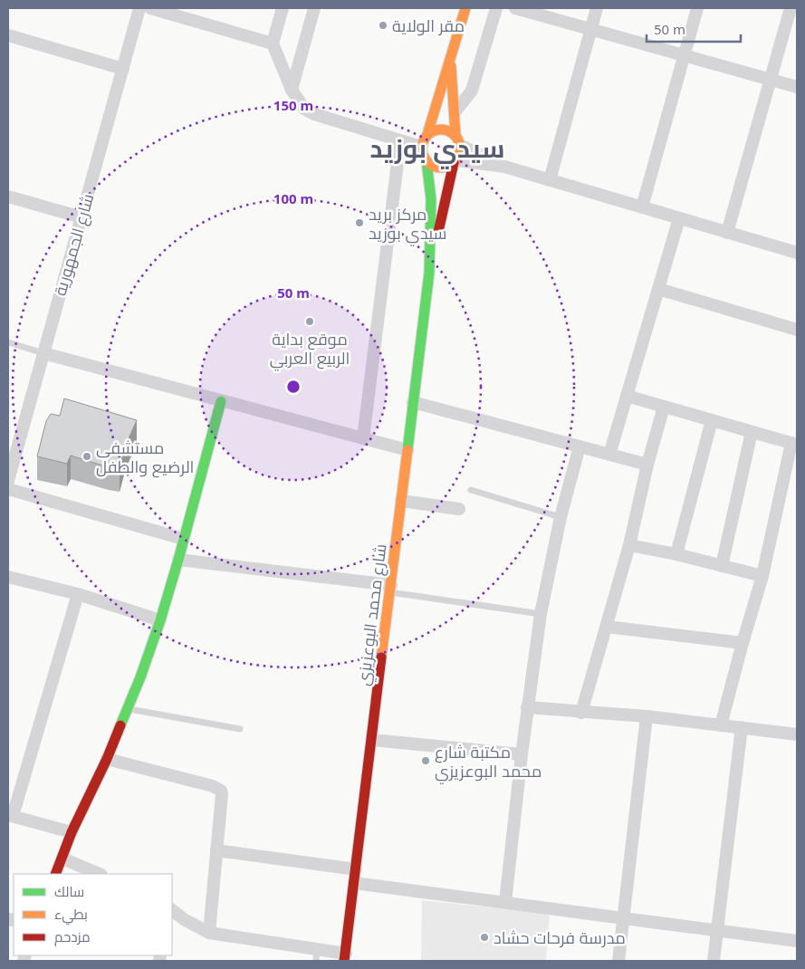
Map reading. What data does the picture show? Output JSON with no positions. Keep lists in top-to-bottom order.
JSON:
{
  "streets": {
    "main road": ["شارع محمد البوعزيزي"],
    "street": ["شارع الجمهورية"]
  },
  "districts": ["سيدي بوزيد"],
  "places": [
    "مقر الولاية",
    "مركز بريد سيدي بوزيد",
    "موقع بداية الربيع العربي",
    "مستشفى الرضيع والطفل",
    "مكتبة شارع محمد البوعزيزي",
    "مدرسة فرحات حشاد"
  ],
  "legend": ["سالك", "بطيء", "مزدحم"],
  "scale_bar": "50 m",
  "rings": ["150 m", "100 m", "50 m"]
}
